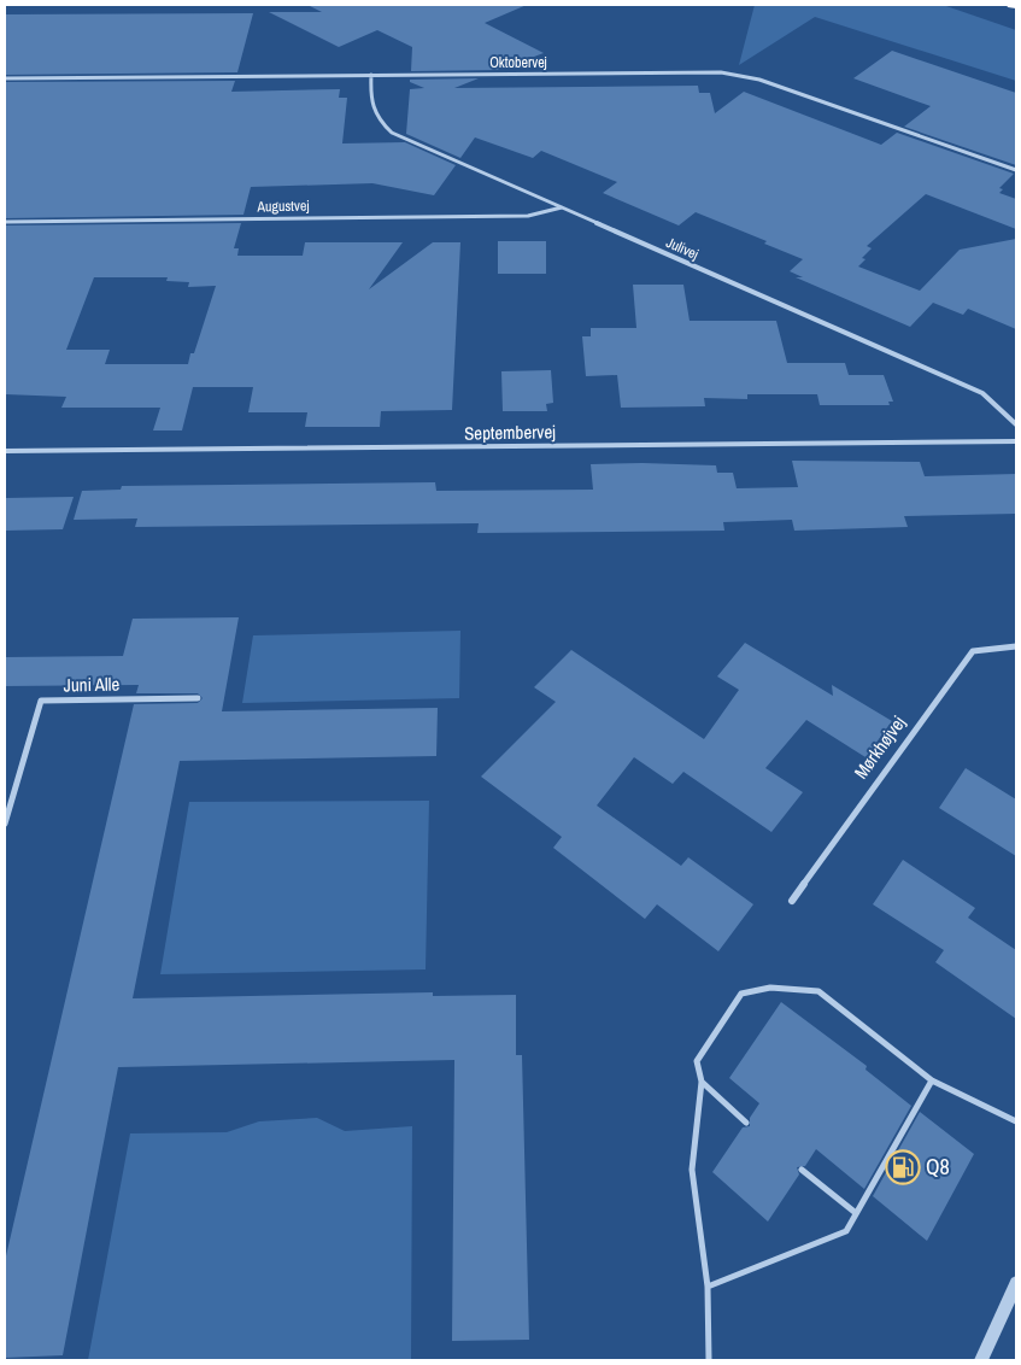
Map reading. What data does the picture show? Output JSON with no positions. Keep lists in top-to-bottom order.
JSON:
{
  "streets": {
    "street": [
      "Oktobervej",
      "Augustvej",
      "Julivej",
      "Septembervej",
      "Juni Alle",
      "Mørkhøjvej"
    ]
  },
  "crossings": [
    ["Oktobervej", "Julivej"],
    ["Augustvej", "Julivej"]
  ],
  "places": {
    "fuel station": ["Q8"]
  }
}
